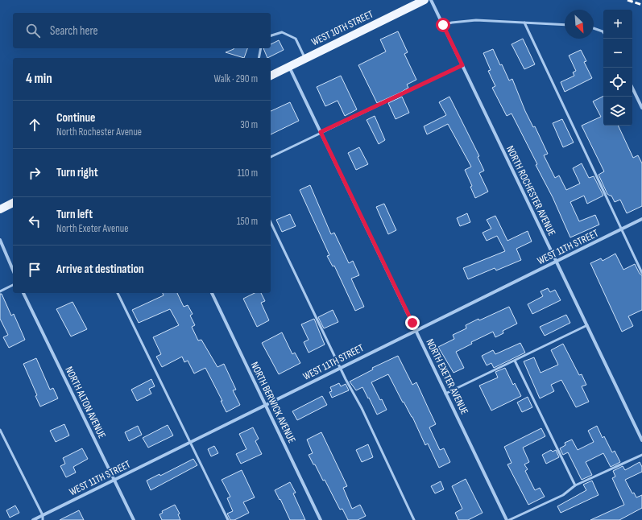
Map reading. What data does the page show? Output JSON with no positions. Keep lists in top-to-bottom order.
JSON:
{
  "streets": {
    "main road": ["WEST 10TH STREET"],
    "street": [
      "NORTH ROCHESTER AVENUE",
      "WEST 11TH STREET",
      "NORTH EXETER AVENUE",
      "NORTH ALTON AVENUE",
      "NORTH BERWICK AVENUE"
    ]
  },
  "crossings": [
    ["WEST 10TH STREET", "NORTH EXETER AVENUE"],
    ["NORTH ROCHESTER AVENUE", "WEST 11TH STREET"],
    ["WEST 11TH STREET", "NORTH EXETER AVENUE"],
    ["WEST 11TH STREET", "NORTH ALTON AVENUE"],
    ["WEST 11TH STREET", "NORTH BERWICK AVENUE"]
  ],
  "north": "bottom right",
  "page": {
    "map_buttons": ["+", "−"],
    "search": "Search here",
    "heading": ["4 min", "Walk · 290 m"],
    "list": [
      ["Continue", "North Rochester Avenue", "30 m"],
      ["Turn right", "110 m"],
      ["Turn left", "North Exeter Avenue", "150 m"],
      "Arrive at destination"
    ]
  }
}
